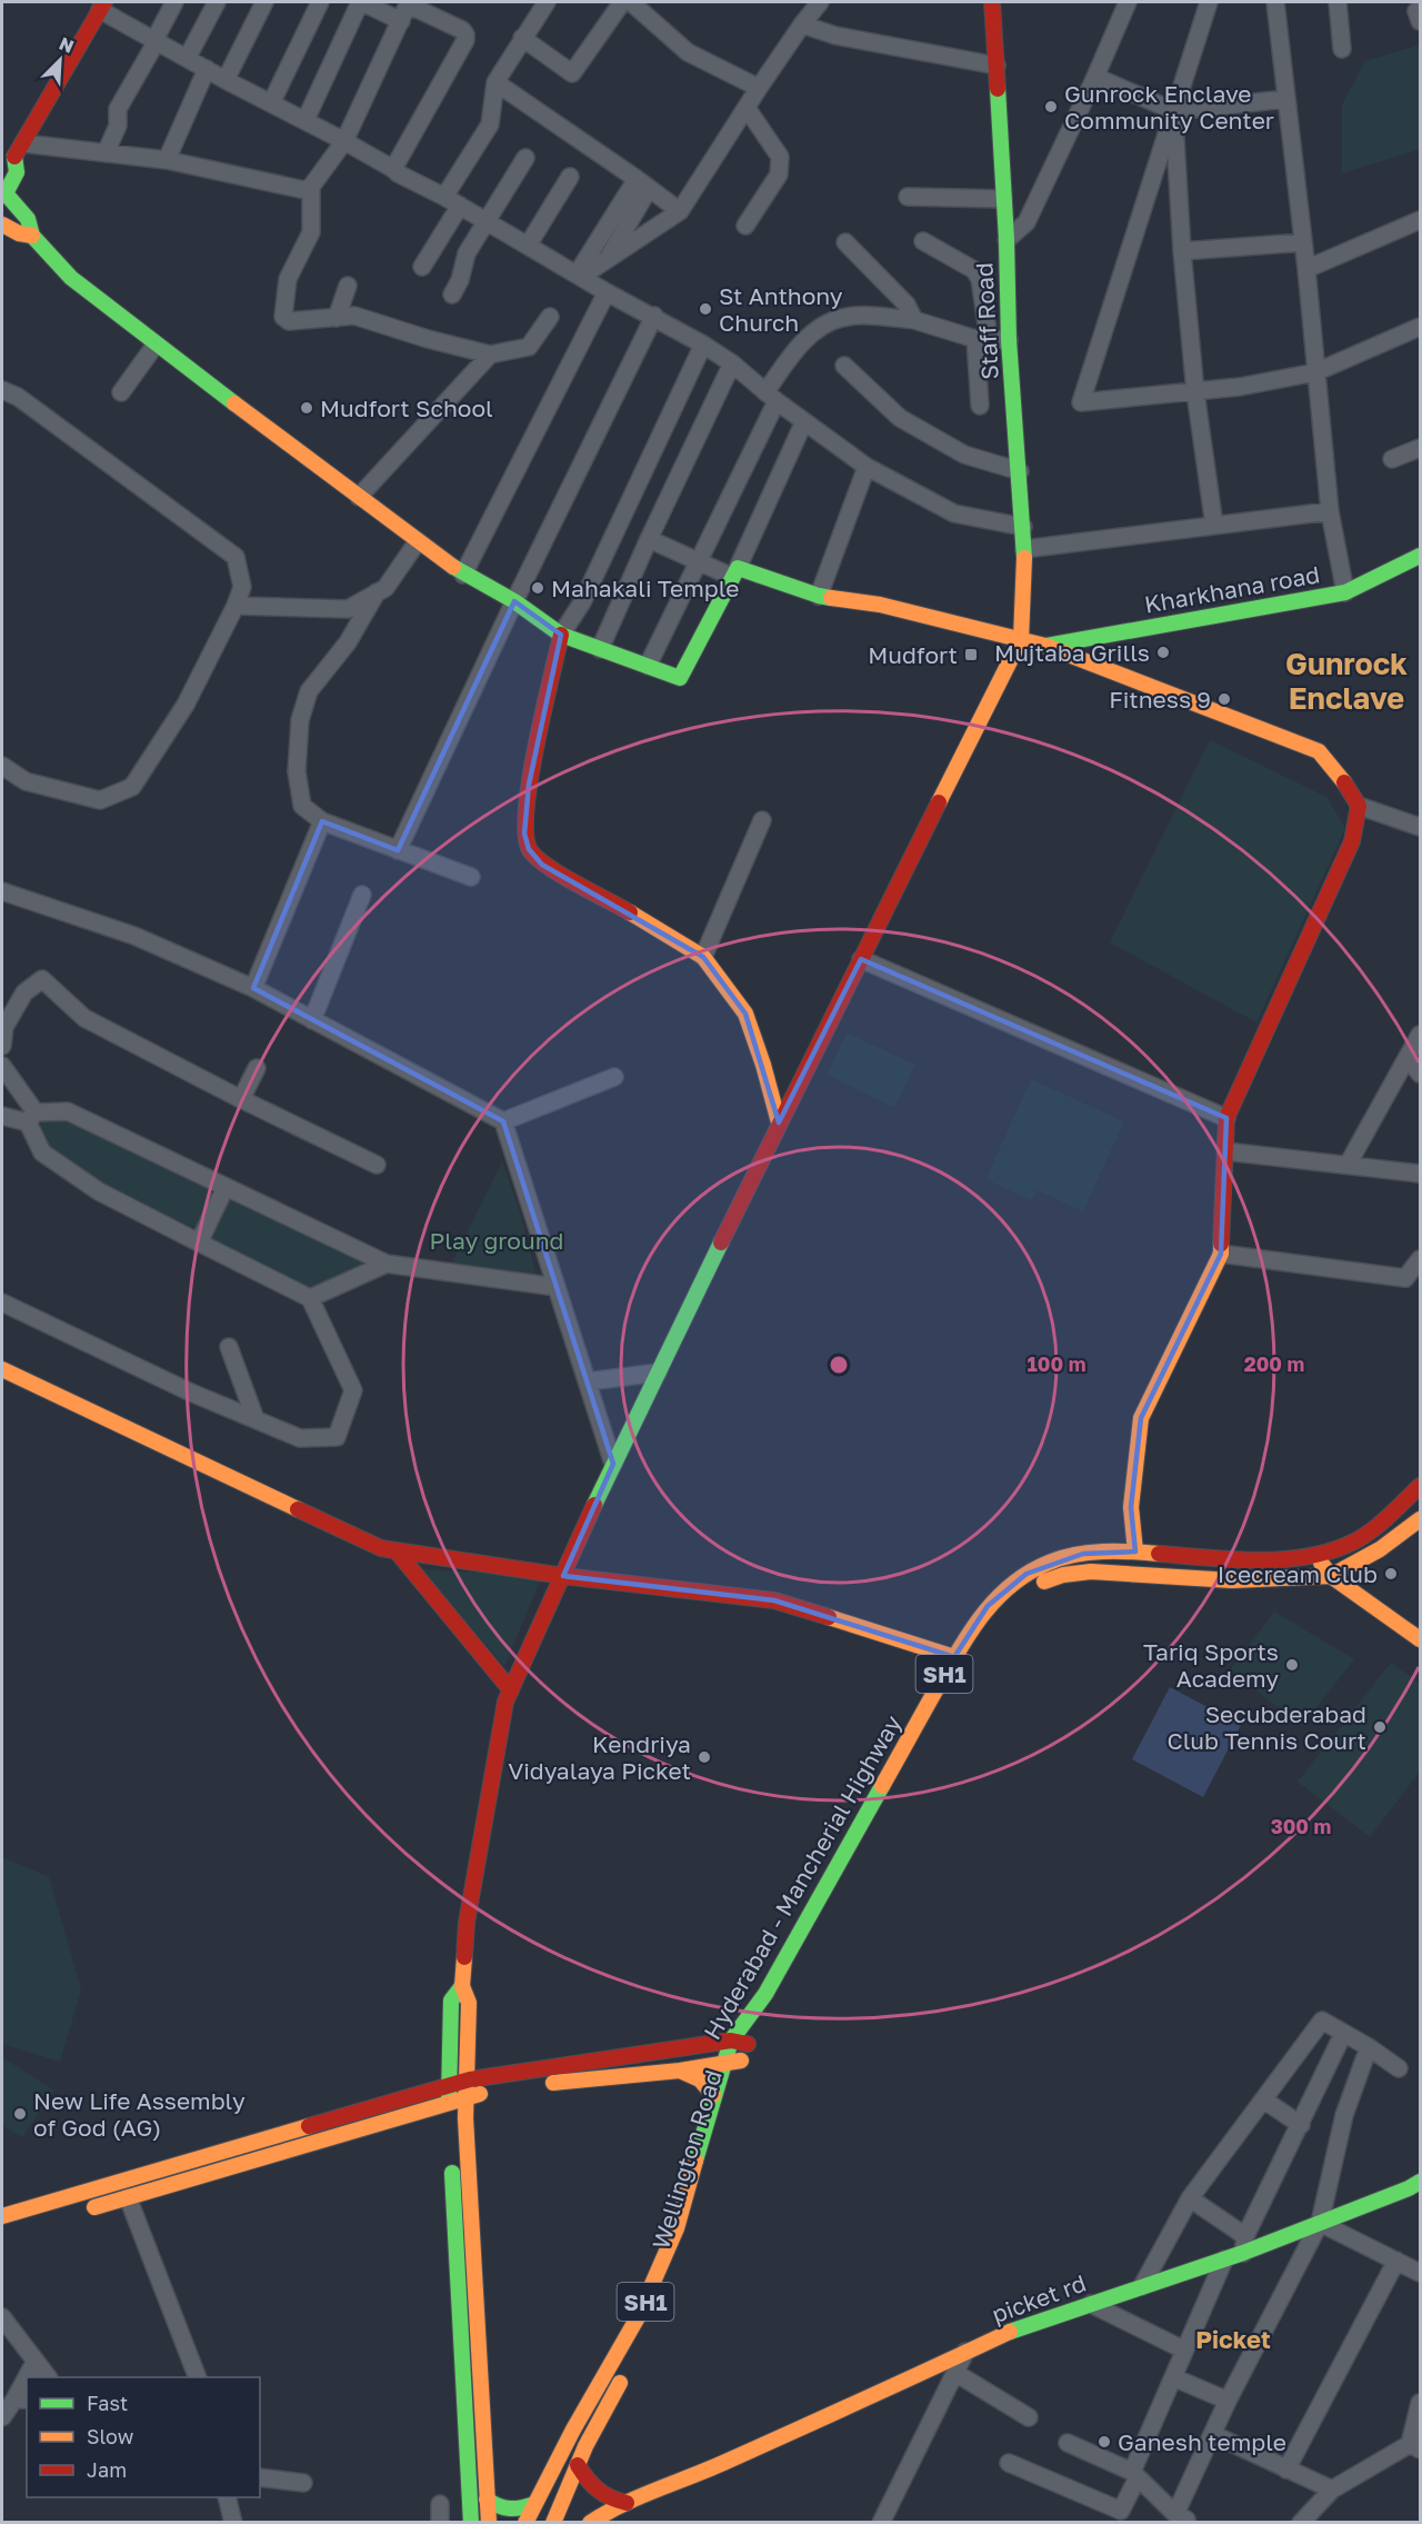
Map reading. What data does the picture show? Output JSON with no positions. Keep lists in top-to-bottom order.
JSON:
{
  "streets": {
    "main road": [
      "Staff Road",
      "Kharkhana road",
      "SH1",
      "Hyderabad - Mancherial Highway",
      "Wellington Road",
      "picket rd"
    ]
  },
  "crossings": [
    ["SH1", "Hyderabad - Mancherial Highway"]
  ],
  "districts": ["Gunrock Enclave", "Picket"],
  "parks": ["Play ground"],
  "places": {
    "other": [
      "Gunrock Enclave Community Center",
      "St Anthony Church",
      "Mudfort School",
      "Mahakali Temple",
      "Mujtaba Grills",
      "Fitness 9",
      "Icecream Club",
      "Tariq Sports Academy",
      "Secubderabad Club Tennis Court",
      "Kendriya Vidyalaya Picket",
      "New Life Assembly of God (AG)",
      "Ganesh temple"
    ],
    "transit": ["Mudfort"]
  },
  "legend": ["Fast", "Slow", "Jam"],
  "north": "top right",
  "rings": ["100 m", "200 m", "300 m"]
}
